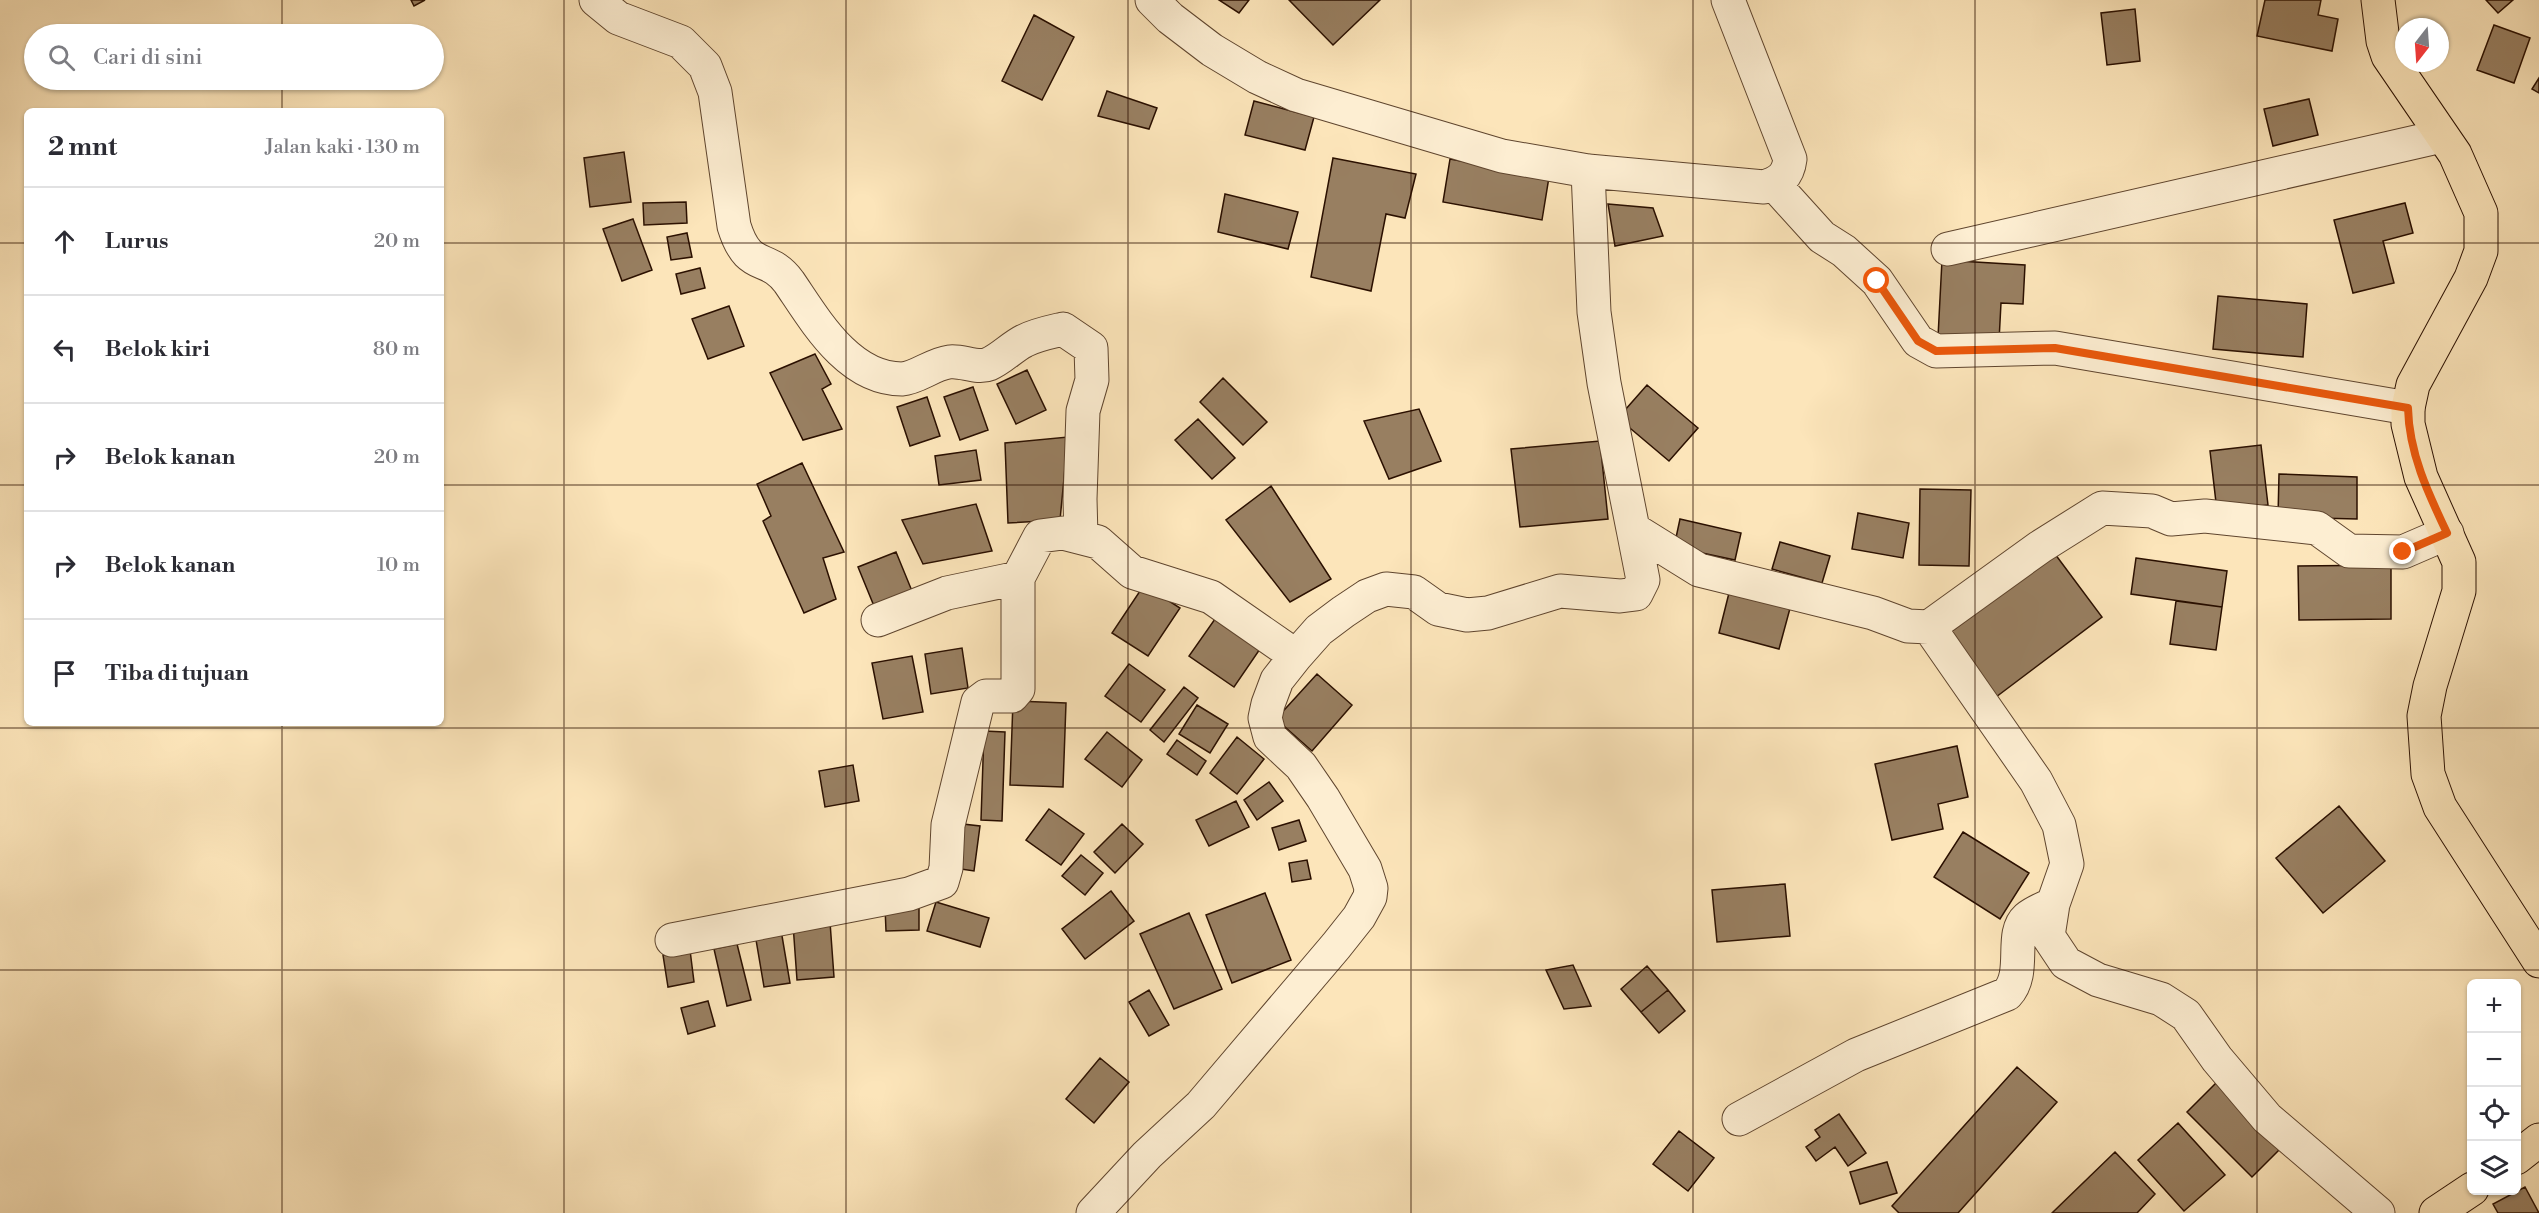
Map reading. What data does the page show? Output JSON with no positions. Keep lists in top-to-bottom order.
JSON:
{
  "north": "bottom",
  "page": {
    "search": "Cari di sini",
    "heading": ["2 mnt", "Jalan kaki · 130 m"],
    "list": [
      ["Lurus", "20 m"],
      ["Belok kiri", "80 m"],
      ["Belok kanan", "20 m"],
      ["Belok kanan", "10 m"],
      "Tiba di tujuan"
    ],
    "map_buttons": ["+", "−"]
  }
}
